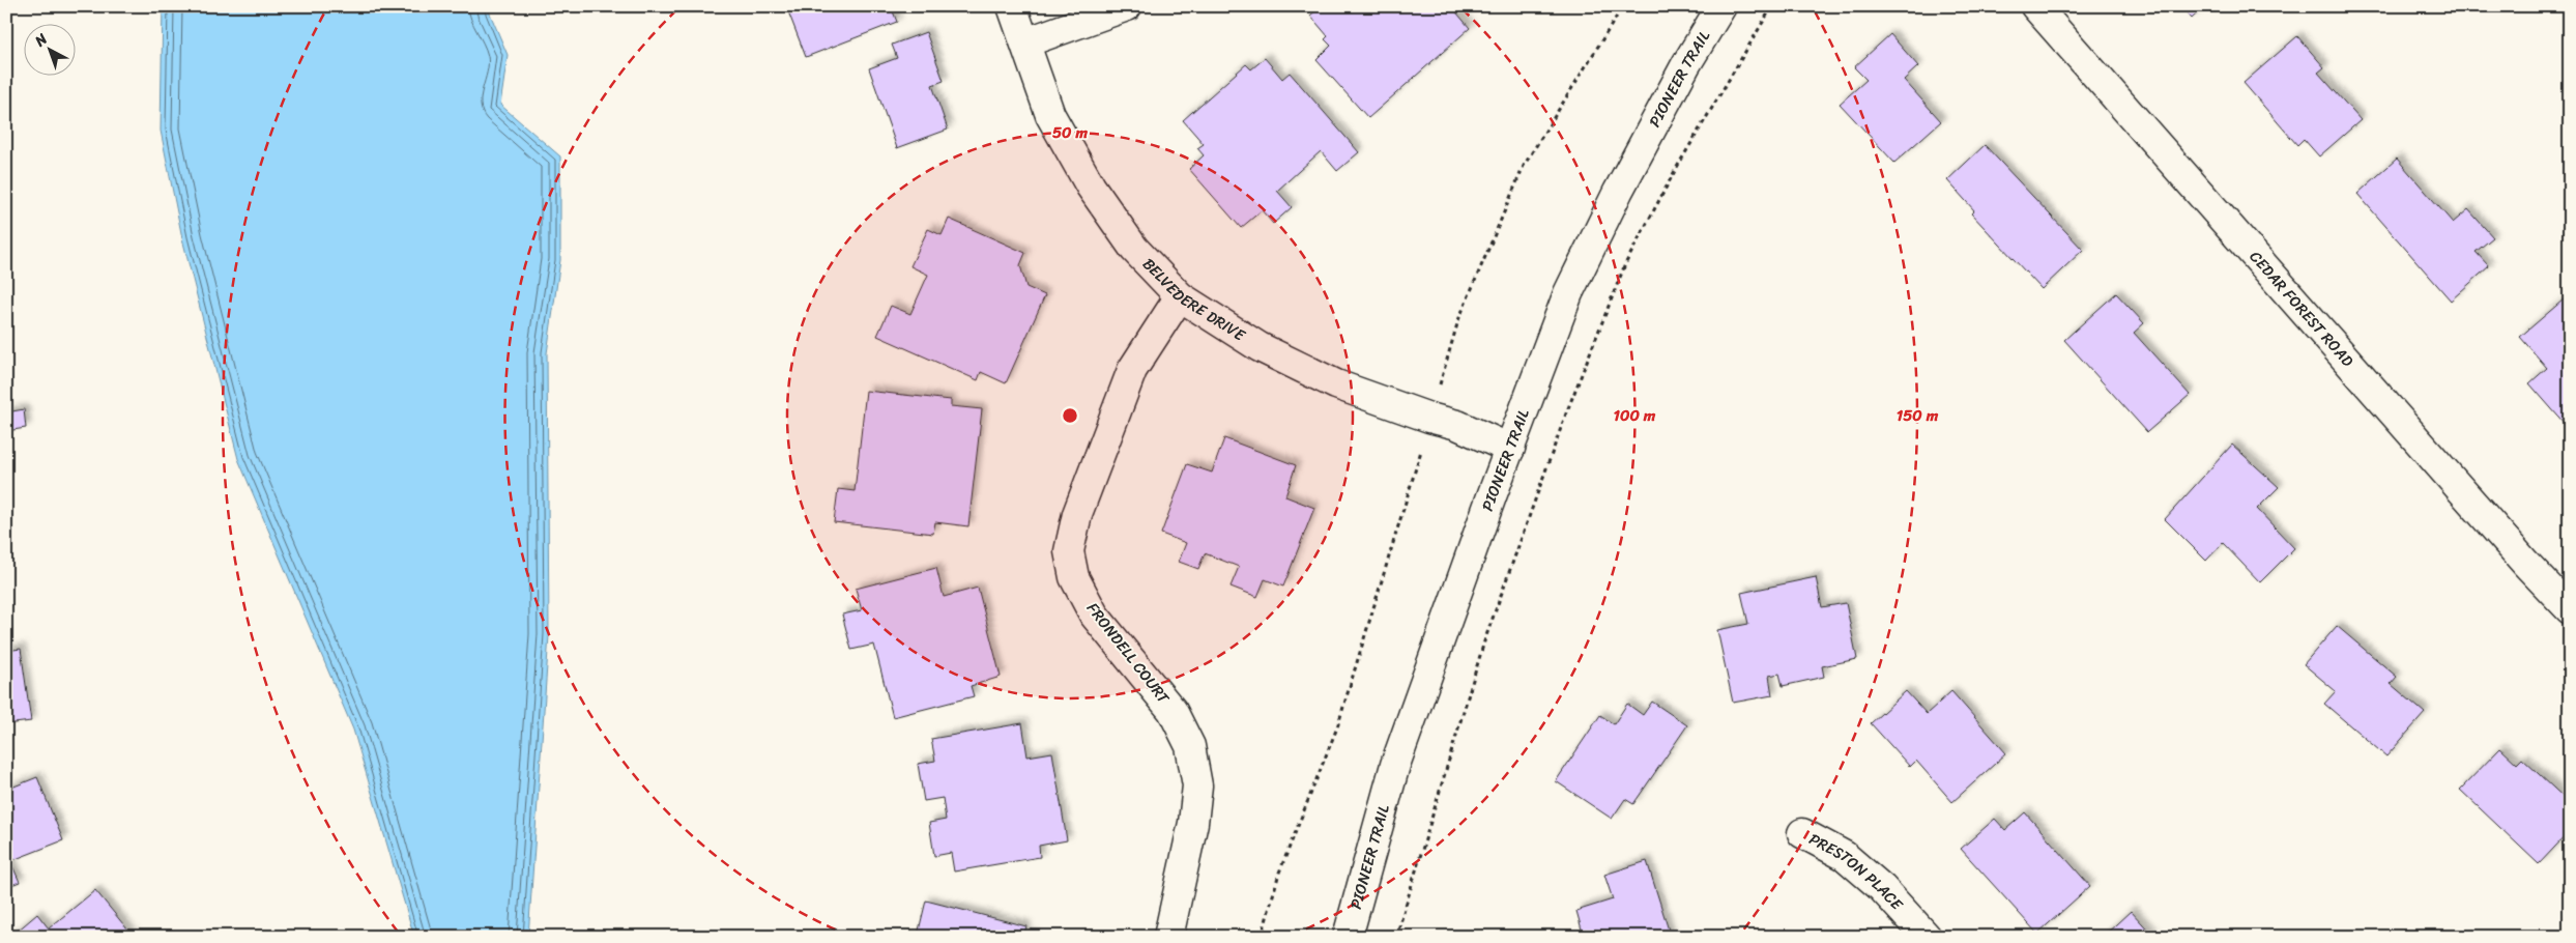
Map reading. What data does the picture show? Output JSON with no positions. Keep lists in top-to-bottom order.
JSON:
{
  "streets": {
    "street": [
      "PIONEER TRAIL",
      "BELVEDERE DRIVE",
      "CEDAR FOREST ROAD",
      "FRONDELL COURT",
      "PRESTON PLACE"
    ]
  },
  "crossings": [
    ["PIONEER TRAIL", "BELVEDERE DRIVE"],
    ["BELVEDERE DRIVE", "FRONDELL COURT"]
  ],
  "north": "top left",
  "rings": ["50 m", "100 m", "150 m"]
}
